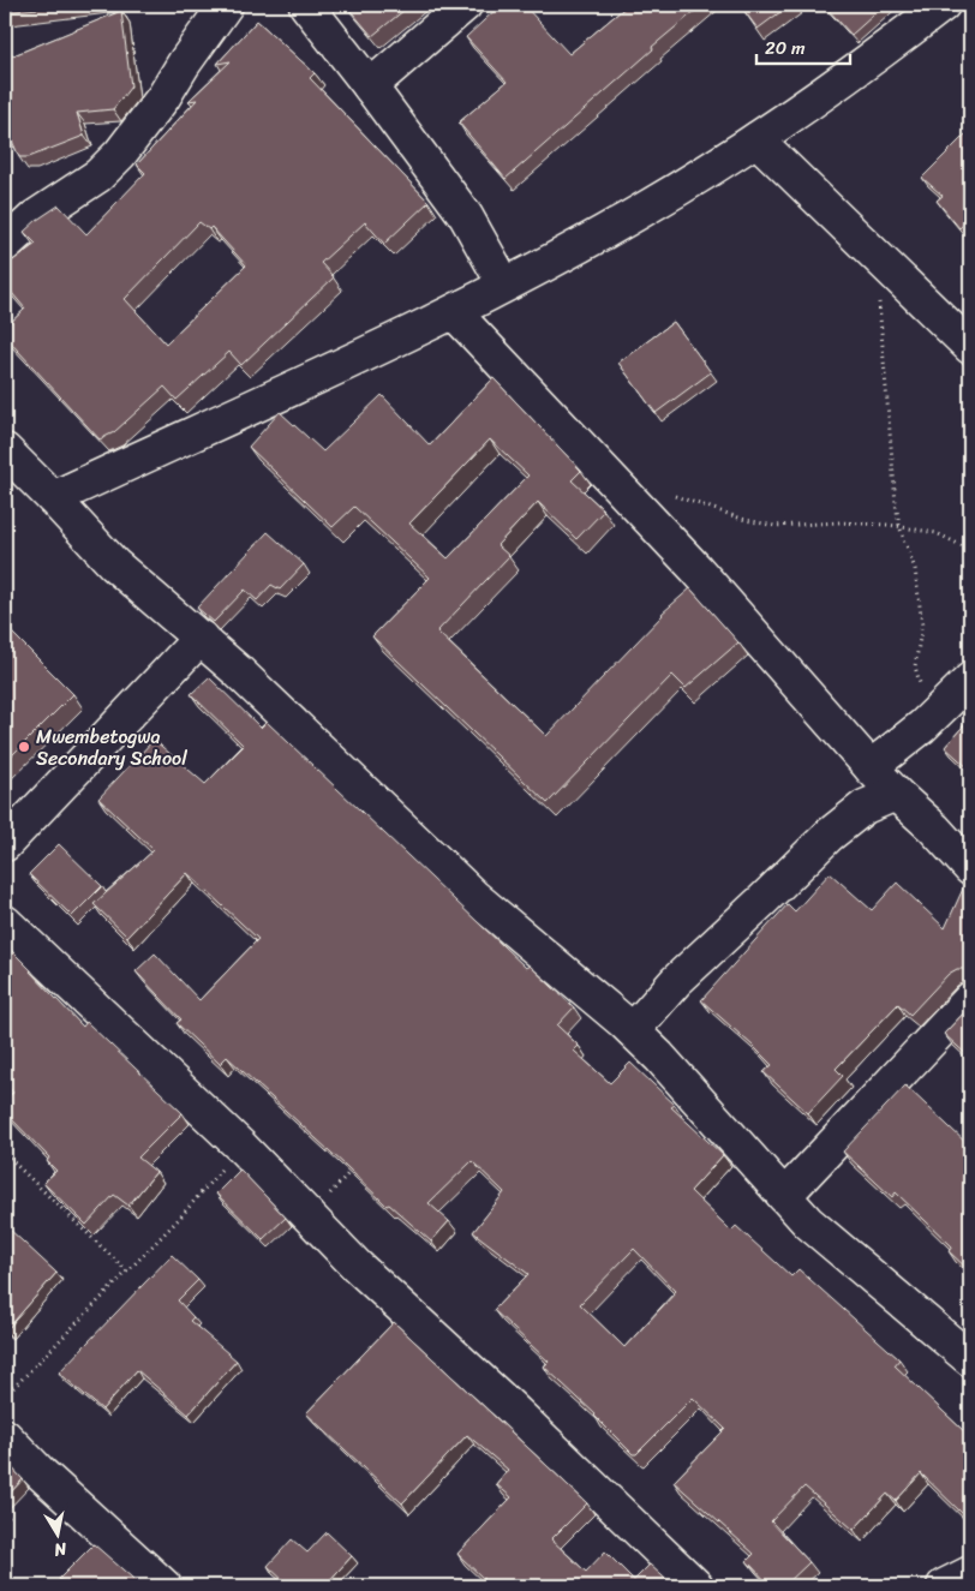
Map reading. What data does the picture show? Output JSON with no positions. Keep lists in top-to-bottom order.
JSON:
{
  "places": ["Mwembetogwa Secondary School"],
  "scale_bar": "20 m",
  "north": "bottom"
}
